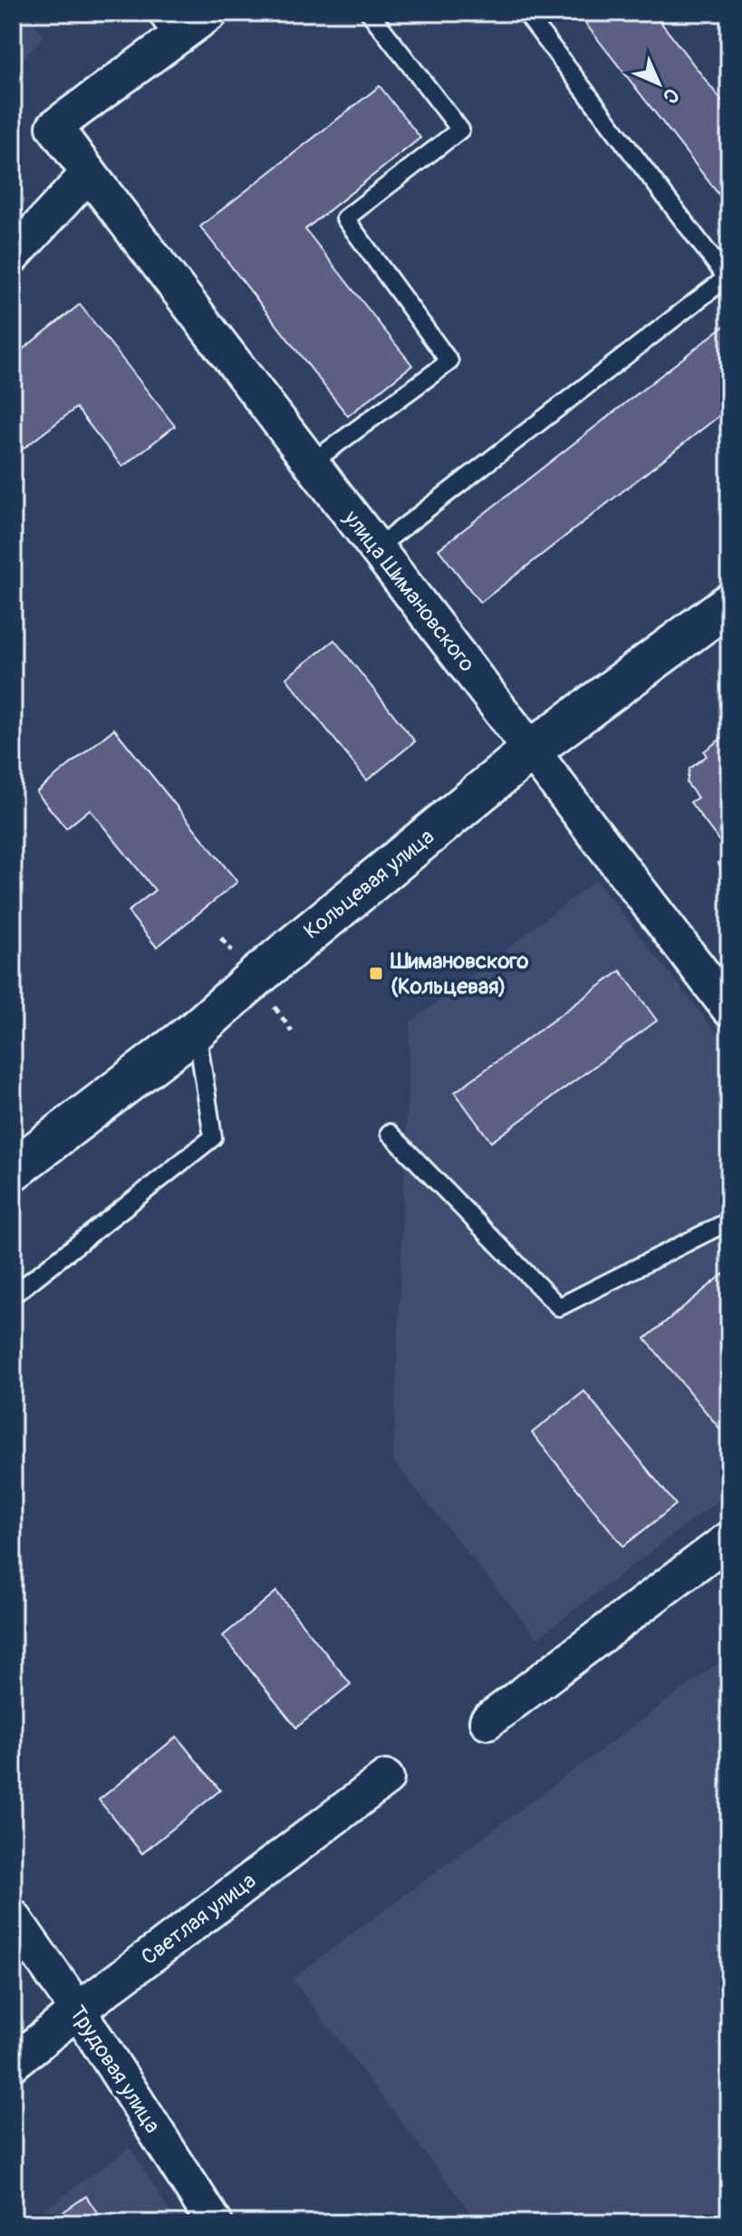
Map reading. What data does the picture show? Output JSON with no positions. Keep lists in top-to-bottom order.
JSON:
{
  "streets": {
    "street": [
      "улица Шимановского",
      "Кольцевая улица",
      "Светлая улица",
      "Трудовая улица"
    ]
  },
  "crossings": [
    ["улица Шимановского", "Кольцевая улица"],
    ["Светлая улица", "Трудовая улица"]
  ],
  "places": {
    "transit": ["Шимановского (Кольцевая)"]
  },
  "north": "bottom right"
}
